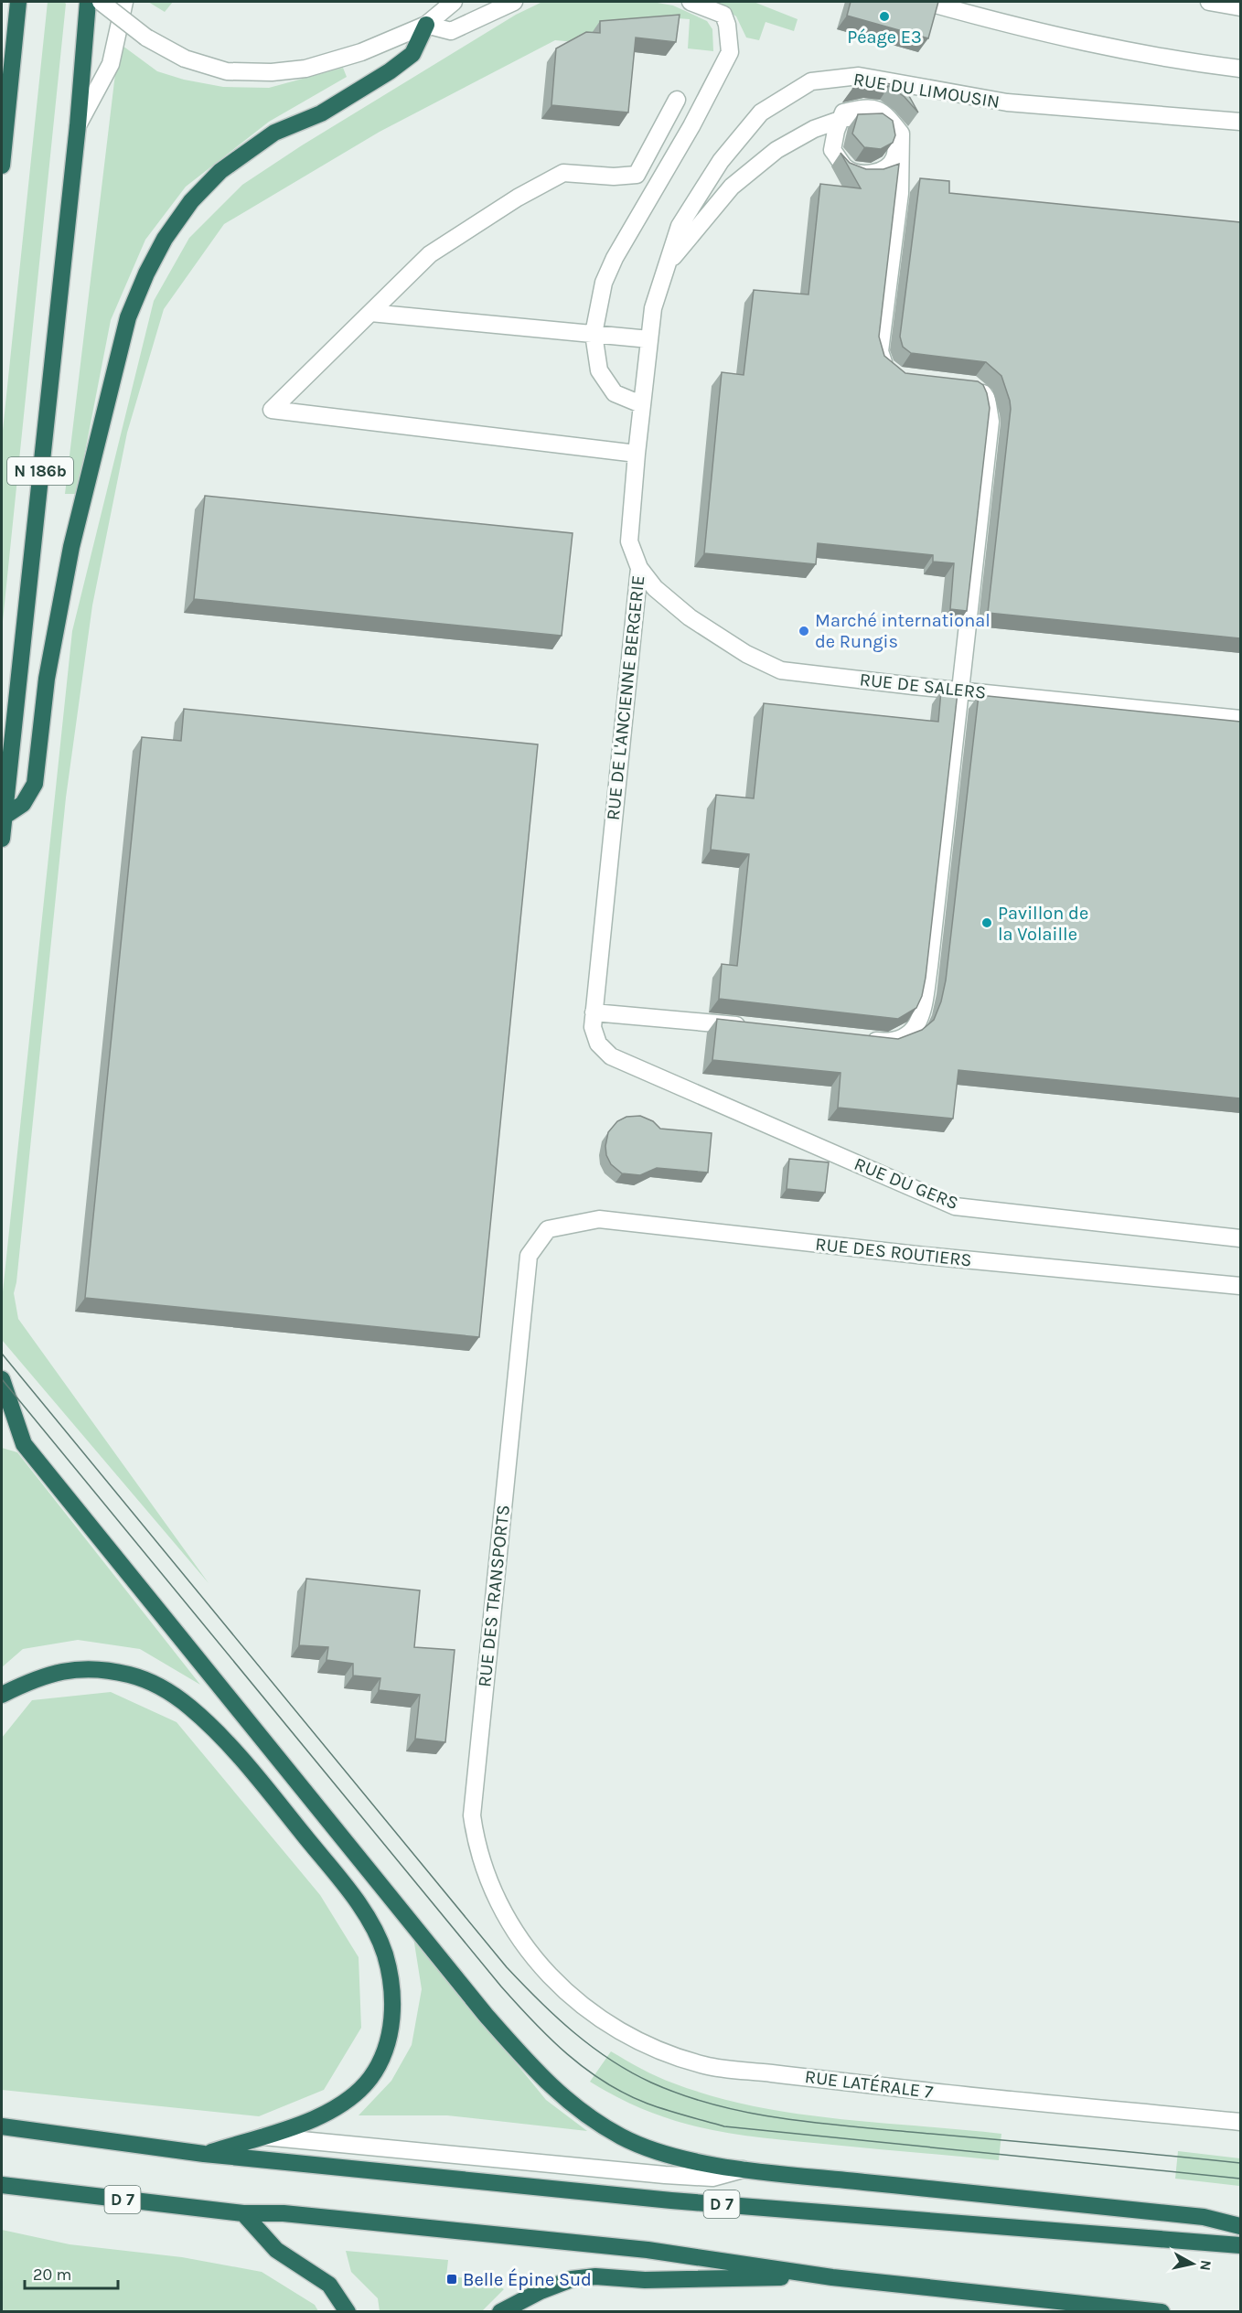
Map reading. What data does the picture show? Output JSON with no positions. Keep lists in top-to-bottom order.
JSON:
{
  "streets": {
    "highway": ["N 186b", "D 7"],
    "street": [
      "RUE DU LIMOUSIN",
      "RUE DE SALERS",
      "RUE DE L'ANCIENNE BERGERIE",
      "RUE DU GERS",
      "RUE DES ROUTIERS",
      "RUE DES TRANSPORTS",
      "RUE LATÉRALE 7"
    ]
  },
  "crossings": [
    ["RUE DU LIMOUSIN", "RUE DE L'ANCIENNE BERGERIE"],
    ["RUE DE SALERS", "RUE DE L'ANCIENNE BERGERIE"],
    ["RUE DE L'ANCIENNE BERGERIE", "RUE DU GERS"],
    ["RUE DES ROUTIERS", "RUE DES TRANSPORTS"],
    ["RUE DES TRANSPORTS", "RUE LATÉRALE 7"]
  ],
  "places": {
    "other": ["Péage E3", "Marché international de Rungis", "Pavillon de la Volaille"],
    "transit": ["Belle Épine Sud"]
  },
  "scale_bar": "20 m",
  "north": "right"
}
